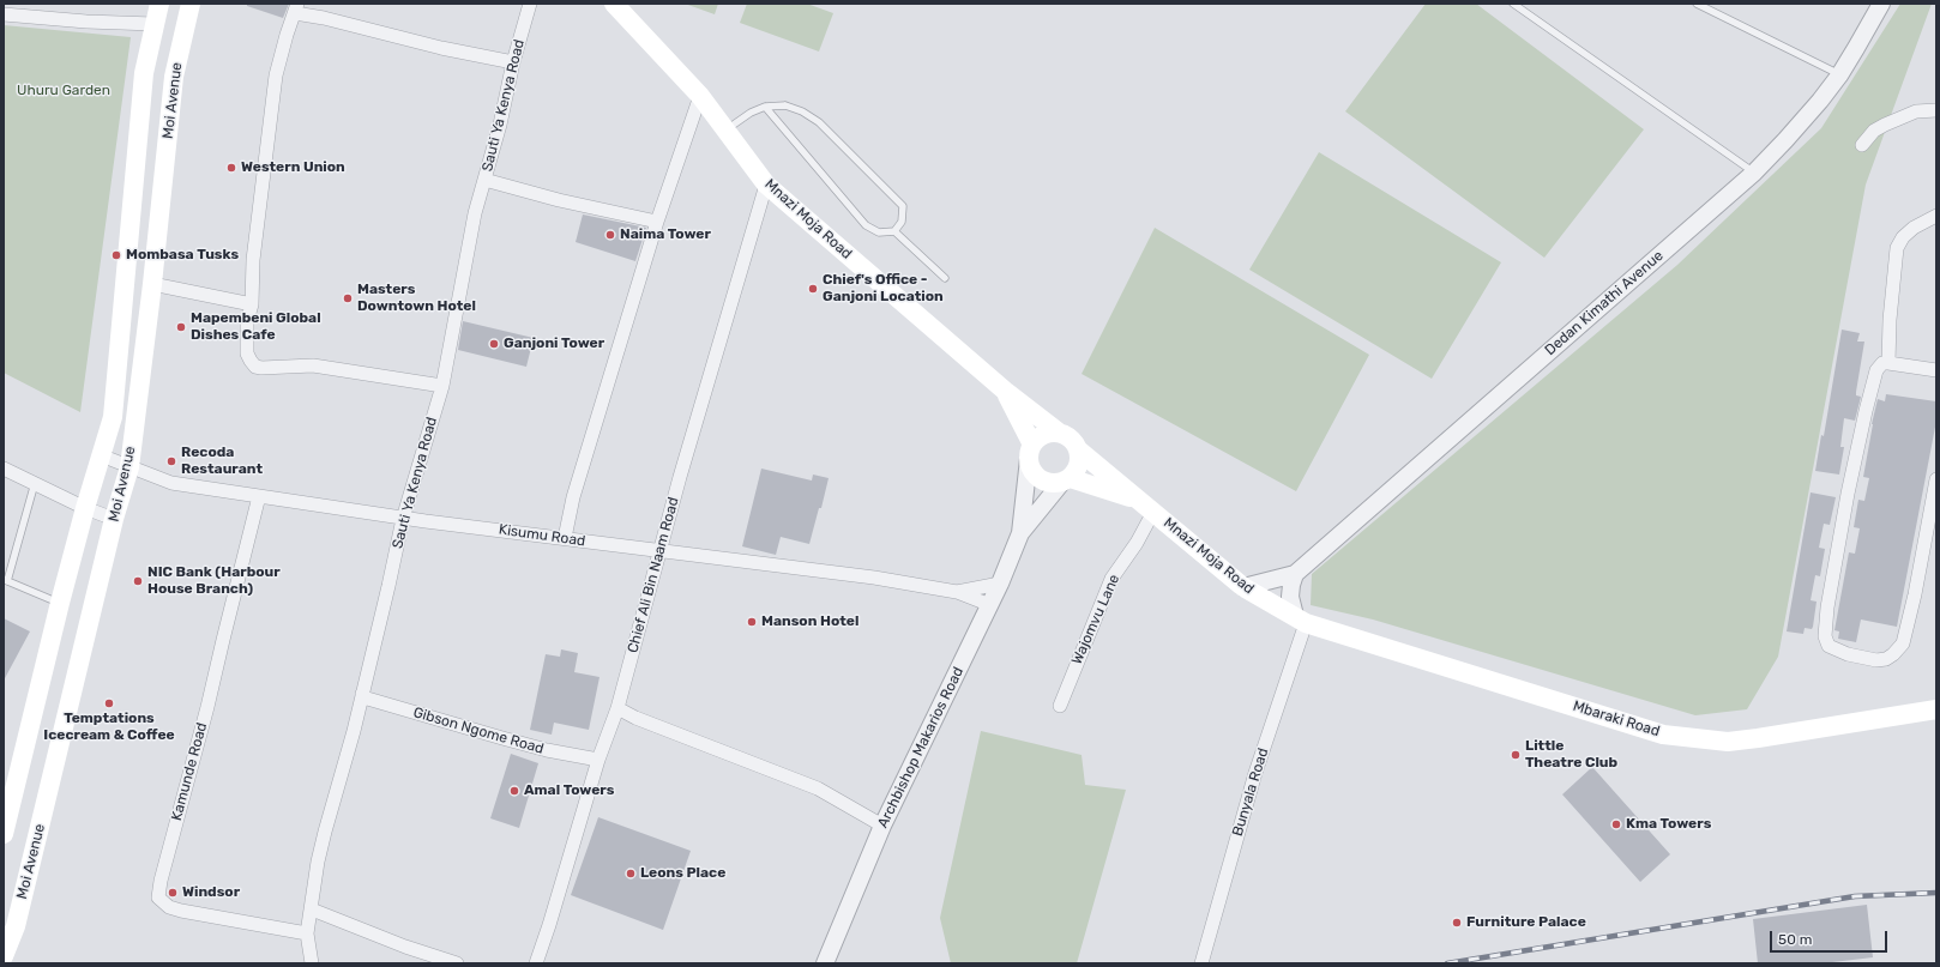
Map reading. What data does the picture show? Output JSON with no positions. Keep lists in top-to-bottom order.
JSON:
{
  "streets": {
    "main road": ["Moi Avenue", "Mnazi Moja Road", "Mbaraki Road"],
    "street": [
      "Sauti Ya Kenya Road",
      "Dedan Kimathi Avenue",
      "Kisumu Road",
      "Chief Ali Bin Naam Road",
      "Wajomvu Lane",
      "Gibson Ngome Road",
      "Archbishop Makarios Road",
      "Kamunde Road",
      "Bunyala Road"
    ]
  },
  "crossings": [
    ["Moi Avenue", "Kisumu Road"],
    ["Sauti Ya Kenya Road", "Kisumu Road"],
    ["Sauti Ya Kenya Road", "Gibson Ngome Road"],
    ["Sauti Ya Kenya Road", "Kamunde Road"],
    ["Mnazi Moja Road", "Dedan Kimathi Avenue"],
    ["Mnazi Moja Road", "Chief Ali Bin Naam Road"],
    ["Mnazi Moja Road", "Wajomvu Lane"],
    ["Mnazi Moja Road", "Mbaraki Road"],
    ["Mnazi Moja Road", "Bunyala Road"],
    ["Kisumu Road", "Chief Ali Bin Naam Road"],
    ["Kisumu Road", "Archbishop Makarios Road"],
    ["Kisumu Road", "Kamunde Road"],
    ["Chief Ali Bin Naam Road", "Gibson Ngome Road"],
    ["Mbaraki Road", "Bunyala Road"]
  ],
  "parks": ["Uhuru Garden"],
  "places": [
    "Western Union",
    "Naima Tower",
    "Mombasa Tusks",
    "Chief's Office - Ganjoni Location",
    "Masters Downtown Hotel",
    "Mapembeni Global Dishes Cafe",
    "Ganjoni Tower",
    "Recoda Restaurant",
    "NIC Bank (Harbour House Branch)",
    "Manson Hotel",
    "Temptations Icecream & Coffee",
    "Little Theatre Club",
    "Amal Towers",
    "Kma Towers",
    "Leons Place",
    "Windsor",
    "Furniture Palace"
  ],
  "scale_bar": "50 m"
}
